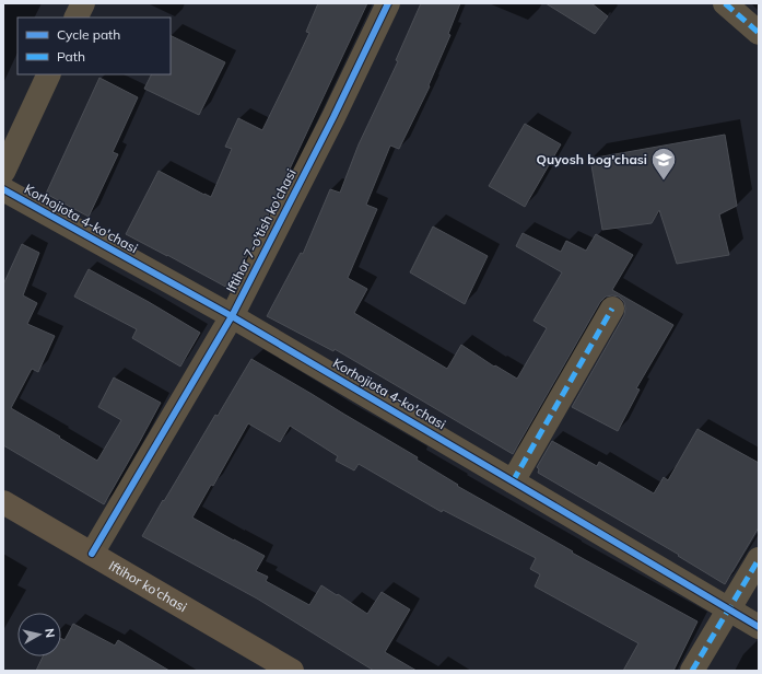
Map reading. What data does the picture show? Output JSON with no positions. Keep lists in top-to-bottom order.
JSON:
{
  "streets": {
    "main road": ["Iftihor ko'chasi"],
    "street": ["Korhojiota 4-ko'chasi", "Iftihor 7-o'tish ko'chasi"]
  },
  "crossings": [
    ["Korhojiota 4-ko'chasi", "Iftihor 7-o'tish ko'chasi"],
    ["Iftihor 7-o'tish ko'chasi", "Iftihor ko'chasi"]
  ],
  "places": {
    "school or university": ["Quyosh bog'chasi"]
  },
  "legend": ["Cycle path", "Path"],
  "north": "right"
}
